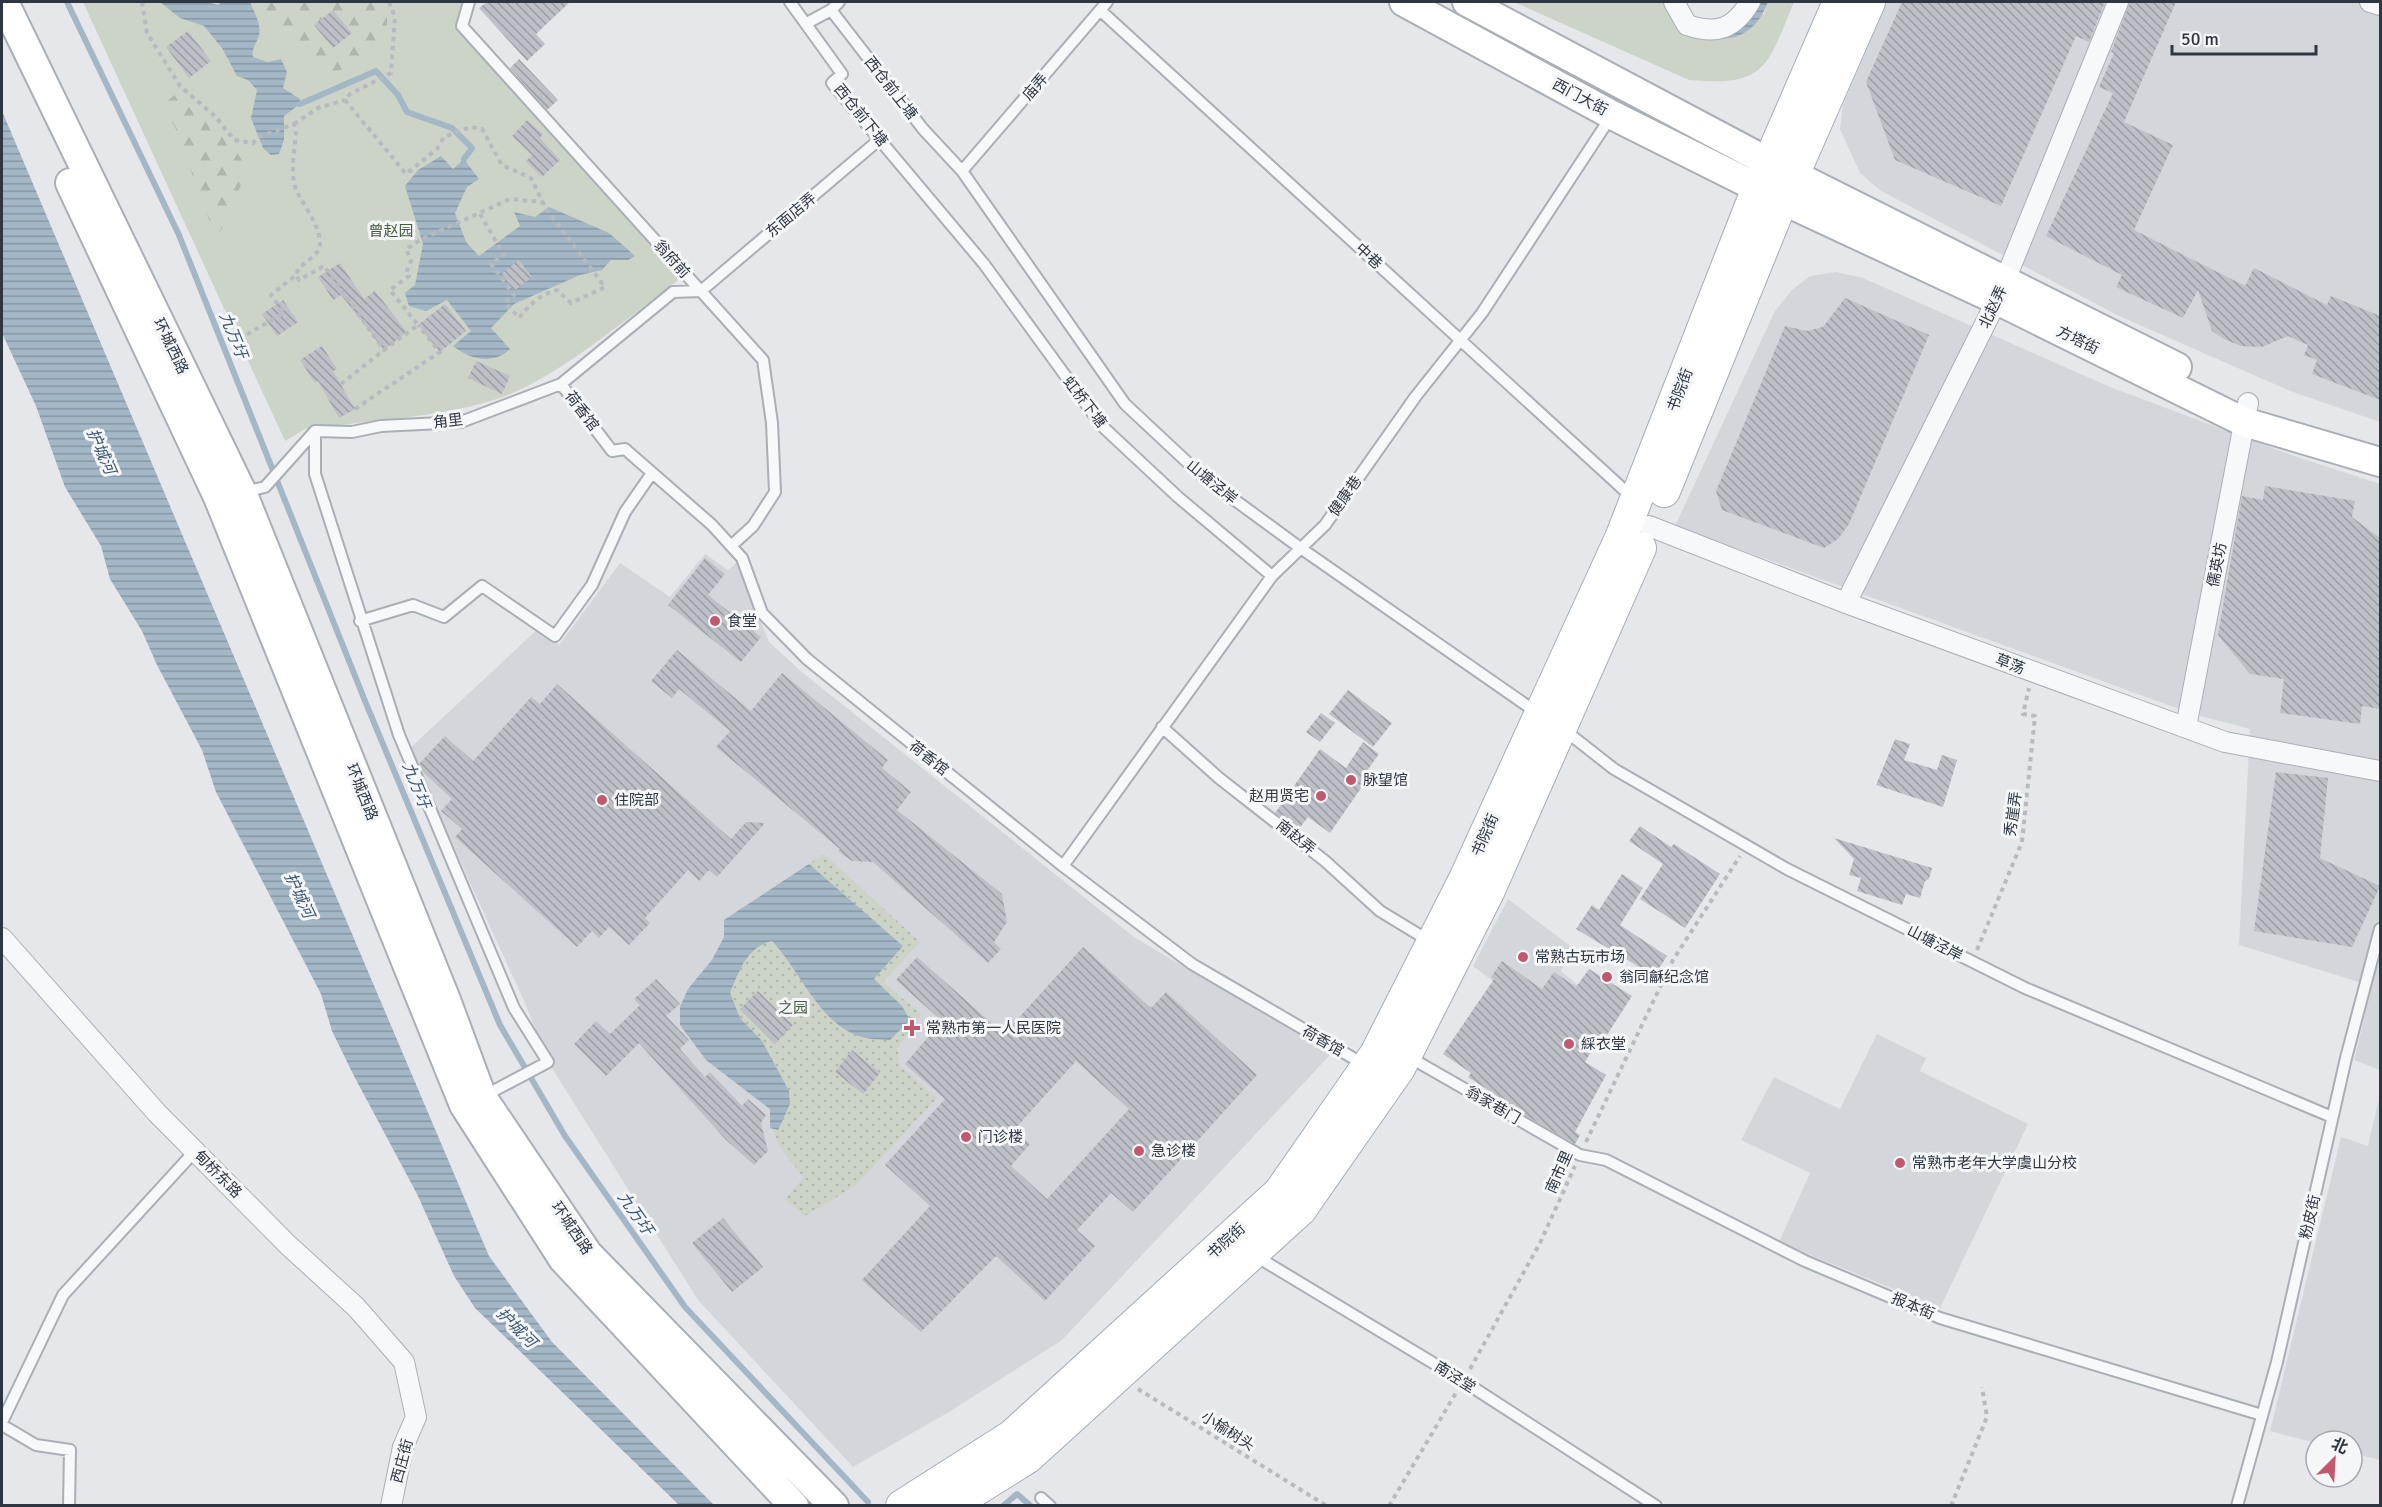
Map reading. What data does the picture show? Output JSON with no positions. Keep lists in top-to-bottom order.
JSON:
{
  "streets": {
    "main road": [
      "西门大街",
      "方塔街",
      "环城西路",
      "书院街"
    ],
    "street": [
      "北赵弄",
      "儒英坊",
      "草荡",
      "甸桥东路",
      "西庄街"
    ],
    "lane": [
      "庙弄",
      "西仓前上塘",
      "西仓前下塘",
      "东面店弄",
      "中巷",
      "翁府前",
      "虹桥下塘",
      "荷香馆",
      "角里",
      "山塘泾岸",
      "健康巷",
      "南赵弄",
      "翁家巷门",
      "粉皮街",
      "报本街",
      "南泾堂"
    ],
    "path": ["秀崖弄", "南市里", "小榆树头"]
  },
  "crossings": [
    ["庙弄", "西仓前上塘"],
    ["庙弄", "中巷"],
    ["庙弄", "山塘泾岸"],
    ["西仓前上塘", "山塘泾岸"],
    ["西门大街", "方塔街"],
    ["西门大街", "书院街"],
    ["西门大街", "健康巷"],
    ["西仓前下塘", "东面店弄"],
    ["西仓前下塘", "虹桥下塘"],
    ["东面店弄", "翁府前"],
    ["东面店弄", "角里"],
    ["中巷", "书院街"],
    ["中巷", "健康巷"],
    ["中巷", "草荡"],
    ["翁府前", "荷香馆"],
    ["翁府前", "角里"],
    ["北赵弄", "方塔街"],
    ["北赵弄", "草荡"],
    ["方塔街", "书院街"],
    ["方塔街", "儒英坊"],
    ["书院街", "荷香馆"],
    ["书院街", "山塘泾岸"],
    ["书院街", "草荡"],
    ["书院街", "南赵弄"],
    ["书院街", "翁家巷门"],
    ["书院街", "南泾堂"],
    ["书院街", "小榆树头"],
    ["虹桥下塘", "健康巷"],
    ["荷香馆", "角里"],
    ["荷香馆", "健康巷"],
    ["山塘泾岸", "健康巷"],
    ["山塘泾岸", "秀崖弄"],
    ["山塘泾岸", "南市里"],
    ["山塘泾岸", "粉皮街"],
    ["健康巷", "南赵弄"],
    ["儒英坊", "草荡"],
    ["草荡", "秀崖弄"],
    ["翁家巷门", "南市里"],
    ["翁家巷门", "报本街"],
    ["南市里", "报本街"],
    ["南市里", "南泾堂"],
    ["甸桥东路", "西庄街"],
    ["粉皮街", "报本街"]
  ],
  "water": ["九万圩", "护城河"],
  "parks": ["曾赵园", "之园"],
  "places": {
    "other": [
      "食堂",
      "脉望馆",
      "赵用贤宅",
      "住院部",
      "常熟古玩市场",
      "翁同龢纪念馆",
      "綵衣堂",
      "门诊楼",
      "急诊楼",
      "常熟市老年大学虞山分校"
    ],
    "health": ["常熟市第一人民医院"]
  },
  "scale_bar": "50 m",
  "north": "top right"
}
